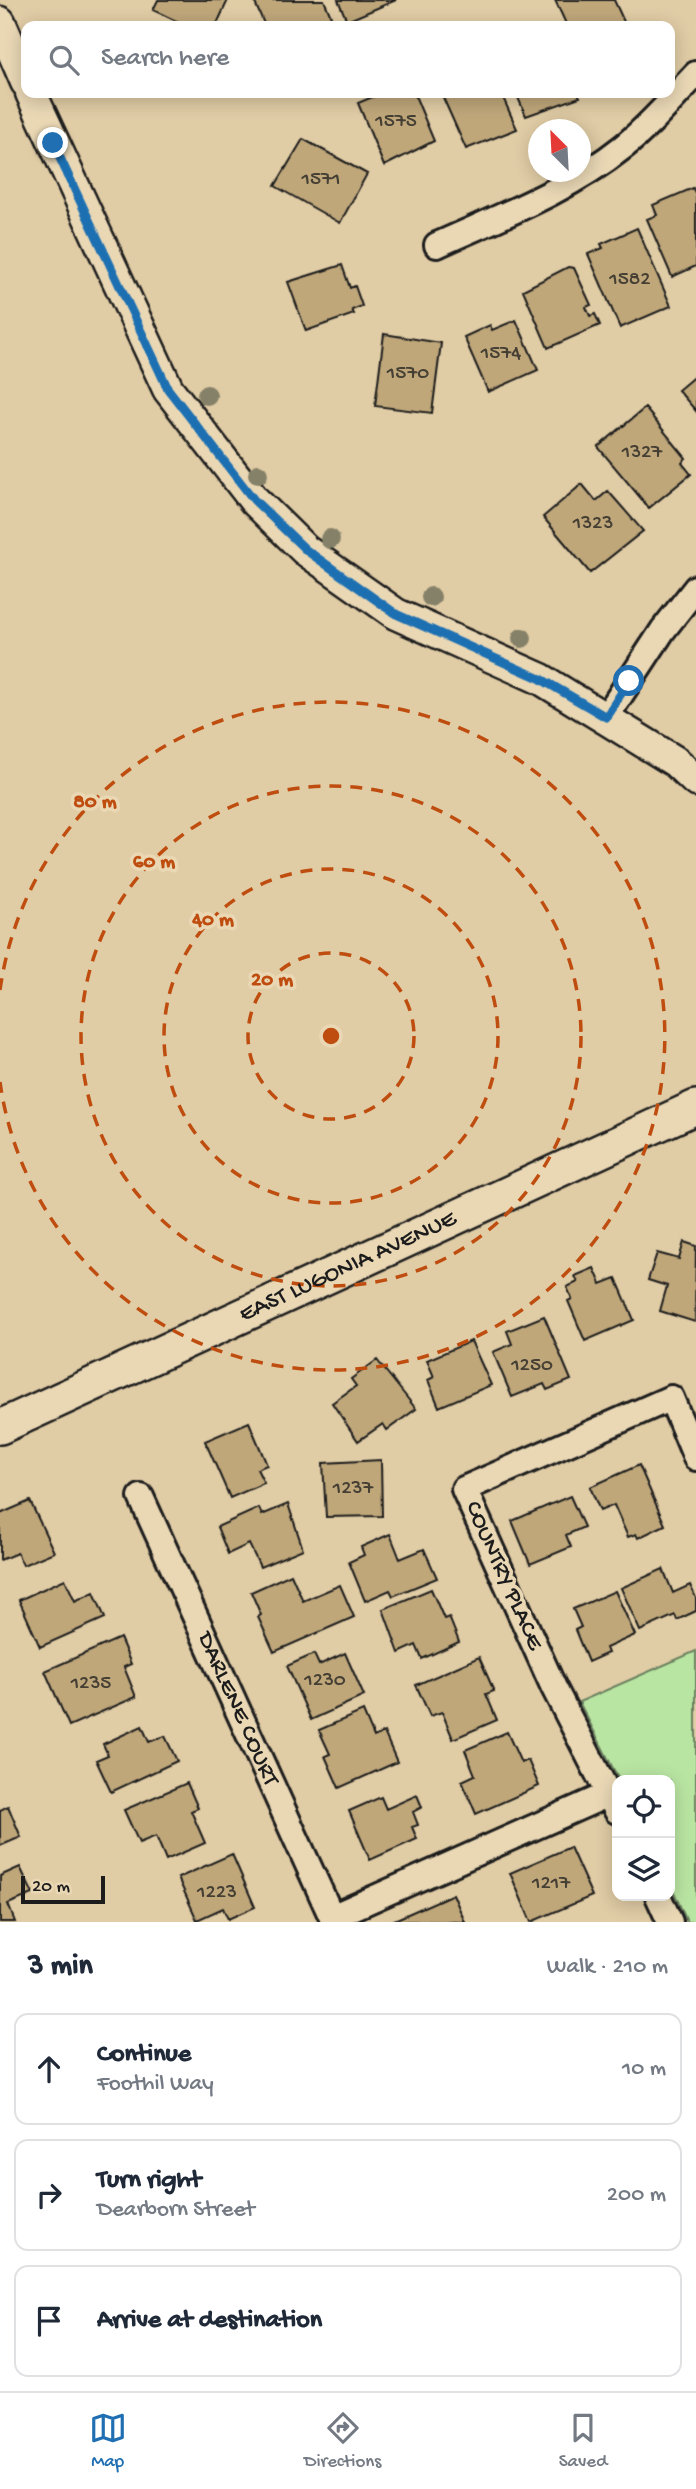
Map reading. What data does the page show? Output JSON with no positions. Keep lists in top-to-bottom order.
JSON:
{
  "streets": {
    "main road": ["EAST LUGONIA AVENUE"],
    "street": ["COUNTRY PLACE", "DARLENE COURT"]
  },
  "house_numbers": [
    "1575",
    "1571",
    "1582",
    "1574",
    "1570",
    "1327",
    "1323",
    "1250",
    "1237",
    "1230",
    "1235",
    "1217",
    "1223"
  ],
  "scale_bar": "20 m",
  "north": "top left",
  "page": {
    "search": "Search here",
    "scale": "20 m",
    "heading": ["3 min", "Walk · 210 m"],
    "list": [
      ["Continue", "Foothil Way", "10 m"],
      ["Turn right", "Dearborn Street", "200 m"],
      "Arrive at destination"
    ],
    "nav": ["Map", "Directions", "Saved"]
  },
  "rings": [
    "80 m",
    "60 m",
    "40 m",
    "20 m"
  ]
}
